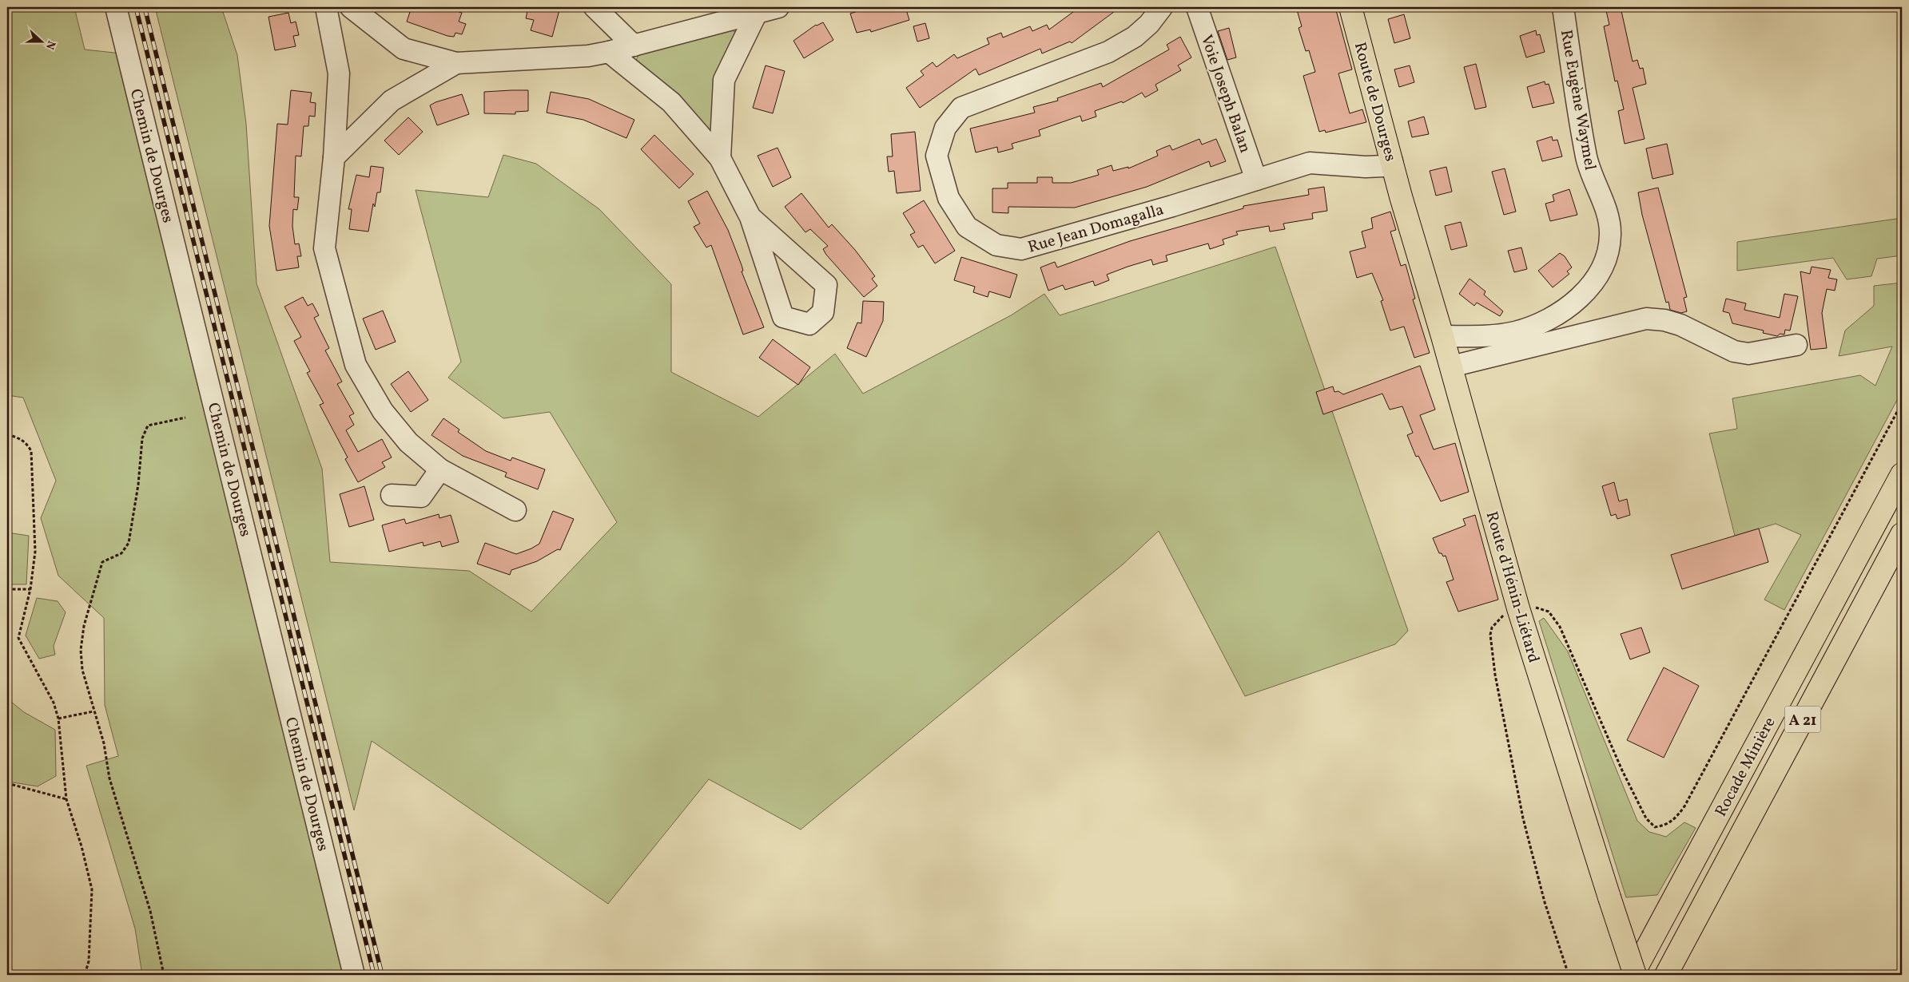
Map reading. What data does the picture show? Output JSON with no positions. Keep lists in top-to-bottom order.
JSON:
{
  "streets": {
    "main road": [
      "Route de Dourges",
      "Route d'Hénin-Liétard",
      "A 21",
      "Rocade Minière"
    ],
    "street": [
      "Voie Joseph Balan",
      "Rue Eugène Waymel",
      "Chemin de Dourges",
      "Rue Jean Domagalla"
    ]
  },
  "crossings": [
    ["Voie Joseph Balan", "Rue Jean Domagalla"],
    ["Rue Eugène Waymel", "Route d'Hénin-Liétard"],
    ["Route de Dourges", "Rue Jean Domagalla"],
    ["Route de Dourges", "Route d'Hénin-Liétard"],
    ["Route d'Hénin-Liétard", "Rocade Minière"]
  ],
  "north": "right"
}
